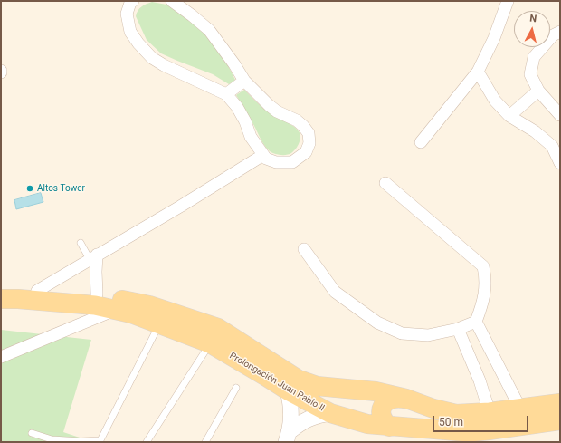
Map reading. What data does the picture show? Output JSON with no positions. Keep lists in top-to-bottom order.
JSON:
{
  "streets": {
    "main road": ["Prolongación Juan Pablo II"]
  },
  "places": ["Altos Tower"],
  "scale_bar": "50 m",
  "north": "top"
}
